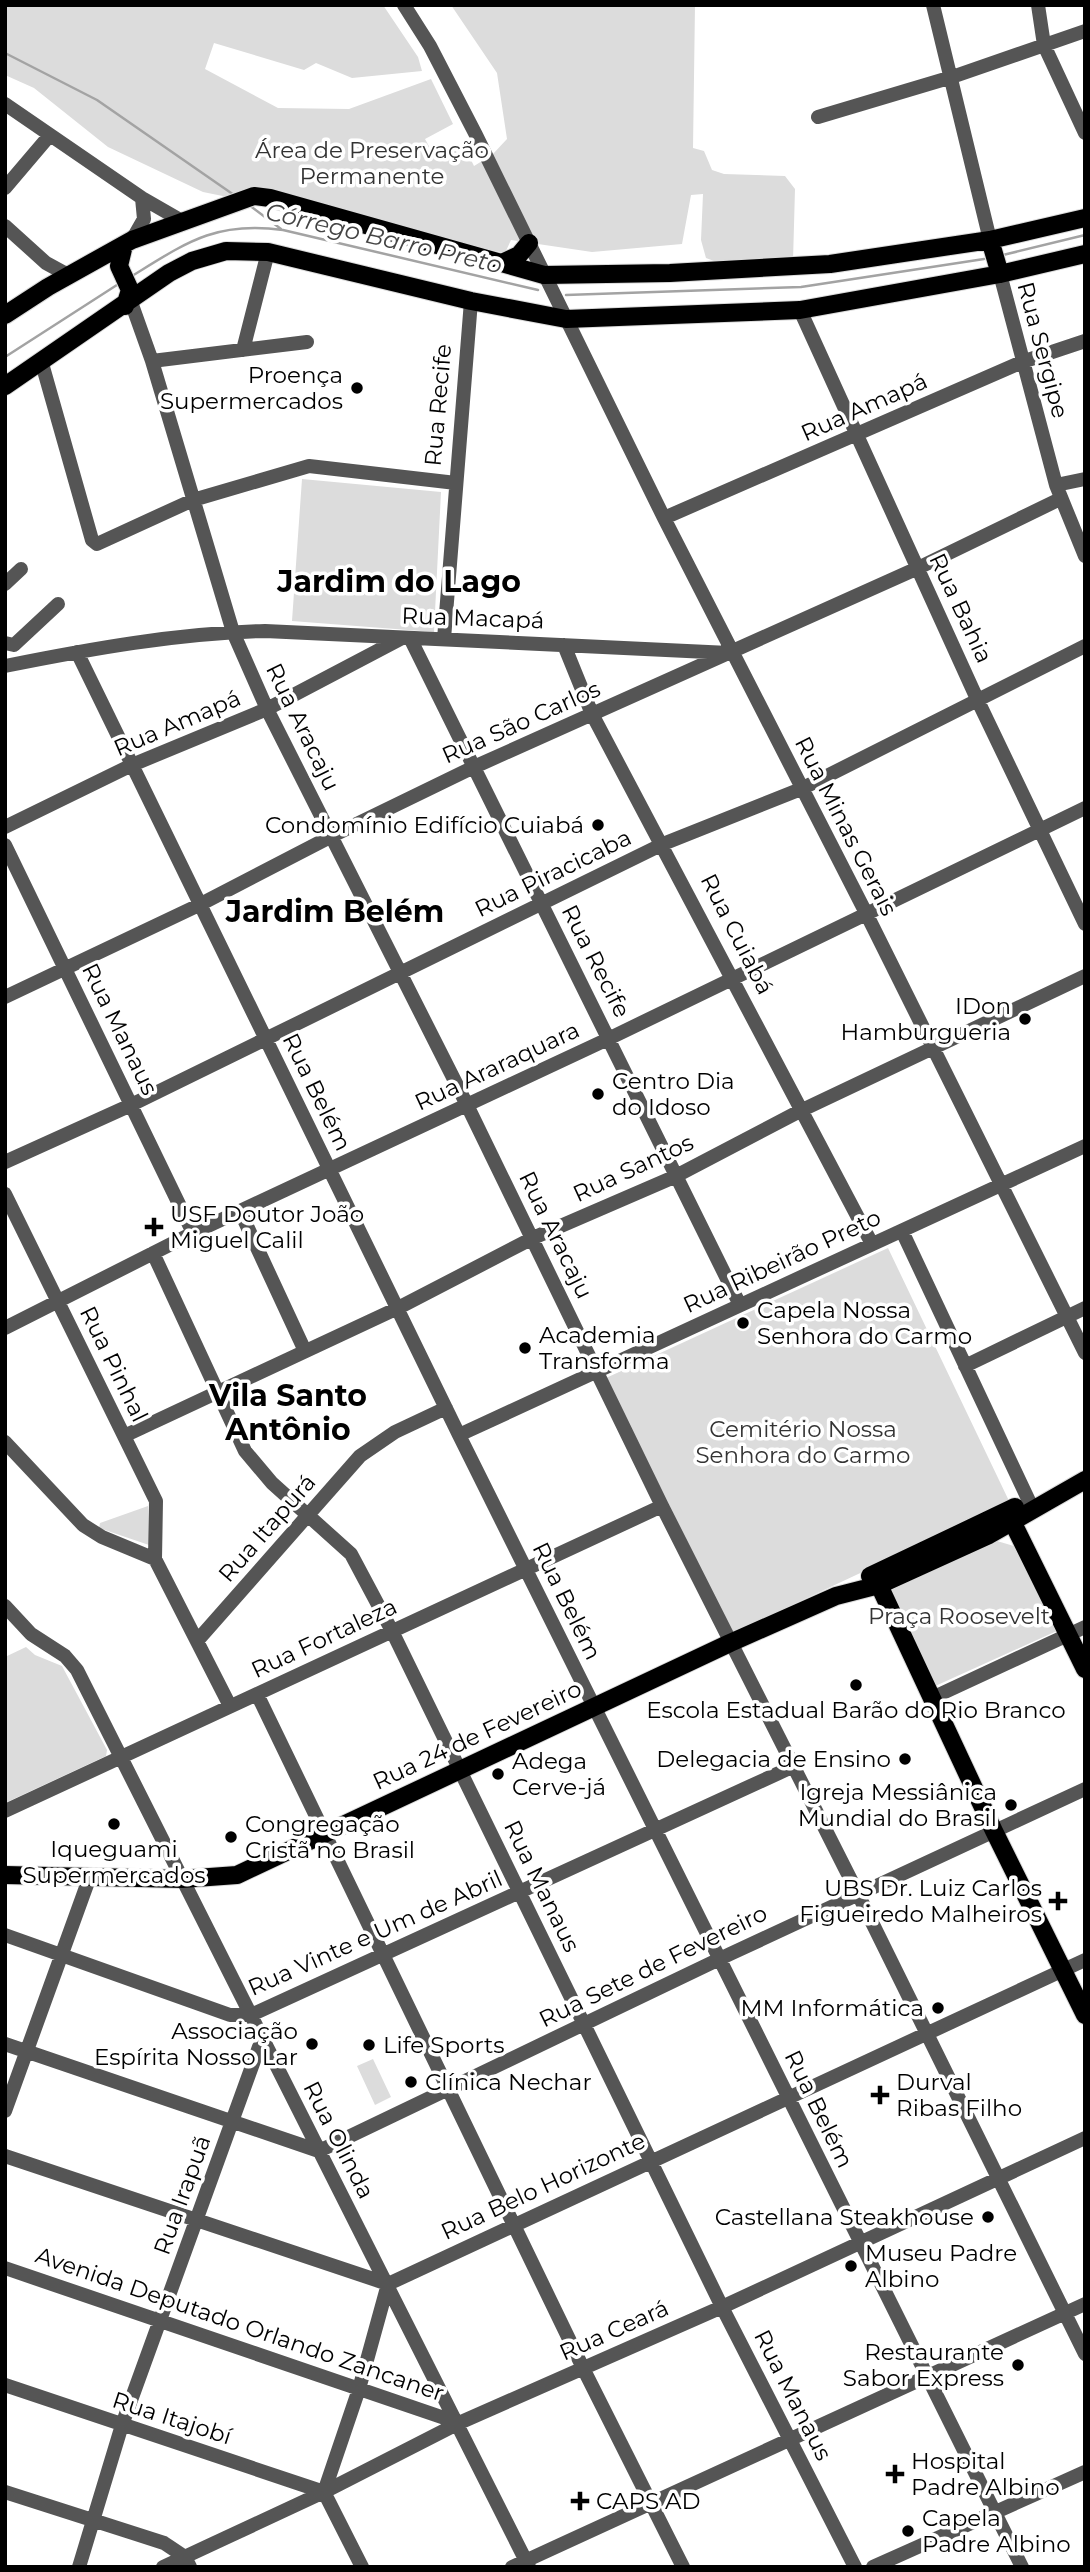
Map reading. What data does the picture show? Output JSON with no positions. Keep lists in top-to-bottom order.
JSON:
{
  "streets": {
    "main road": ["Rua 24 de Fevereiro"],
    "street": [
      "Rua Sergipe",
      "Rua Recife",
      "Rua Amapá",
      "Rua Bahia",
      "Rua Macapá",
      "Rua São Carlos",
      "Rua Aracaju",
      "Rua Minas Gerais",
      "Rua Piracicaba",
      "Rua Cuiabá",
      "Rua Manaus",
      "Rua Araraquara",
      "Rua Belém",
      "Rua Santos",
      "Rua Ribeirão Preto",
      "Rua Pinhal",
      "Rua Itapurá",
      "Rua Fortaleza",
      "Rua Vinte e Um de Abril",
      "Rua Sete de Fevereiro",
      "Rua Olinda",
      "Rua Belo Horizonte",
      "Rua Irapuã",
      "Avenida Deputado Orlando Zancaner",
      "Rua Ceará",
      "Rua Itajobí"
    ]
  },
  "crossings": [
    ["Rua Sergipe", "Rua Amapá"],
    ["Rua Sergipe", "Rua São Carlos"],
    ["Rua Recife", "Rua Amapá"],
    ["Rua Recife", "Rua Macapá"],
    ["Rua Recife", "Rua São Carlos"],
    ["Rua Recife", "Rua Piracicaba"],
    ["Rua Recife", "Rua Araraquara"],
    ["Rua Recife", "Rua Santos"],
    ["Rua Recife", "Rua Ribeirão Preto"],
    ["Rua Amapá", "Rua Bahia"],
    ["Rua Amapá", "Rua Macapá"],
    ["Rua Amapá", "Rua Aracaju"],
    ["Rua Amapá", "Rua Minas Gerais"],
    ["Rua Amapá", "Rua Belém"],
    ["Rua Bahia", "Rua São Carlos"],
    ["Rua Bahia", "Rua Piracicaba"],
    ["Rua Bahia", "Rua Araraquara"],
    ["Rua Macapá", "Rua São Carlos"],
    ["Rua Macapá", "Rua Aracaju"],
    ["Rua Macapá", "Rua Minas Gerais"],
    ["Rua Macapá", "Rua Cuiabá"],
    ["Rua Macapá", "Rua Belém"],
    ["Rua São Carlos", "Rua Aracaju"],
    ["Rua São Carlos", "Rua Minas Gerais"],
    ["Rua São Carlos", "Rua Cuiabá"],
    ["Rua São Carlos", "Rua Manaus"],
    ["Rua São Carlos", "Rua Belém"],
    ["Rua Aracaju", "Rua Piracicaba"],
    ["Rua Aracaju", "Rua Araraquara"],
    ["Rua Aracaju", "Rua Santos"],
    ["Rua Aracaju", "Rua Ribeirão Preto"],
    ["Rua Aracaju", "Rua Fortaleza"],
    ["Rua Aracaju", "Rua 24 de Fevereiro"],
    ["Rua Aracaju", "Rua Vinte e Um de Abril"],
    ["Rua Aracaju", "Rua Sete de Fevereiro"],
    ["Rua Aracaju", "Rua Belo Horizonte"],
    ["Rua Aracaju", "Rua Ceará"],
    ["Rua Minas Gerais", "Rua Piracicaba"],
    ["Rua Minas Gerais", "Rua Araraquara"],
    ["Rua Minas Gerais", "Rua Santos"],
    ["Rua Minas Gerais", "Rua Ribeirão Preto"],
    ["Rua Piracicaba", "Rua Cuiabá"],
    ["Rua Piracicaba", "Rua Manaus"],
    ["Rua Piracicaba", "Rua Belém"],
    ["Rua Cuiabá", "Rua Araraquara"],
    ["Rua Cuiabá", "Rua Santos"],
    ["Rua Cuiabá", "Rua Ribeirão Preto"],
    ["Rua Manaus", "Rua Araraquara"],
    ["Rua Manaus", "Rua Santos"],
    ["Rua Manaus", "Rua Itapurá"],
    ["Rua Manaus", "Rua Fortaleza"],
    ["Rua Manaus", "Rua 24 de Fevereiro"],
    ["Rua Manaus", "Rua Vinte e Um de Abril"],
    ["Rua Manaus", "Rua Sete de Fevereiro"],
    ["Rua Manaus", "Rua Belo Horizonte"],
    ["Rua Manaus", "Rua Ceará"],
    ["Rua Araraquara", "Rua Belém"],
    ["Rua Araraquara", "Rua Pinhal"],
    ["Rua Belém", "Rua Santos"],
    ["Rua Belém", "Rua Ribeirão Preto"],
    ["Rua Belém", "Rua Itapurá"],
    ["Rua Belém", "Rua Fortaleza"],
    ["Rua Belém", "Rua 24 de Fevereiro"],
    ["Rua Belém", "Rua Vinte e Um de Abril"],
    ["Rua Belém", "Rua Sete de Fevereiro"],
    ["Rua Belém", "Rua Belo Horizonte"],
    ["Rua Belém", "Rua Ceará"],
    ["Rua Santos", "Rua Pinhal"],
    ["Rua Fortaleza", "Rua Olinda"],
    ["Rua 24 de Fevereiro", "Rua Olinda"],
    ["Rua Vinte e Um de Abril", "Rua Olinda"],
    ["Rua Sete de Fevereiro", "Rua Olinda"],
    ["Rua Olinda", "Rua Belo Horizonte"],
    ["Rua Olinda", "Rua Irapuã"],
    ["Rua Olinda", "Avenida Deputado Orlando Zancaner"],
    ["Rua Olinda", "Rua Ceará"],
    ["Rua Irapuã", "Avenida Deputado Orlando Zancaner"],
    ["Rua Irapuã", "Rua Itajobí"],
    ["Avenida Deputado Orlando Zancaner", "Rua Ceará"],
    ["Rua Ceará", "Rua Itajobí"]
  ],
  "districts": ["Jardim do Lago", "Jardim Belém", "Vila Santo Antônio"],
  "water": ["Córrego Barro Preto"],
  "parks": ["Área de Preservação Permanente", "Cemitério Nossa Senhora do Carmo", "Praça Roosevelt"],
  "places": {
    "other": [
      "Proença Supermercados",
      "Condomínio Edifício Cuiabá",
      "IDon Hamburgueria",
      "Centro Dia do Idoso",
      "Capela Nossa Senhora do Carmo",
      "Academia Transforma",
      "Escola Estadual Barão do Rio Branco",
      "Delegacia de Ensino",
      "Adega Cerve-já",
      "Igreja Messiânica Mundial do Brasil",
      "Iqueguami Supermercados",
      "Congregação Cristã no Brasil",
      "MM Informática",
      "Associação Espírita Nosso Lar",
      "Life Sports",
      "Clínica Nechar",
      "Castellana Steakhouse",
      "Museu Padre Albino",
      "Restaurante Sabor Express",
      "Capela Padre Albino"
    ],
    "health": [
      "USF Doutor João Miguel Calil",
      "UBS Dr. Luiz Carlos Figueiredo Malheiros",
      "Durval Ribas Filho",
      "Hospital Padre Albino",
      "CAPS AD"
    ]
  }
}
